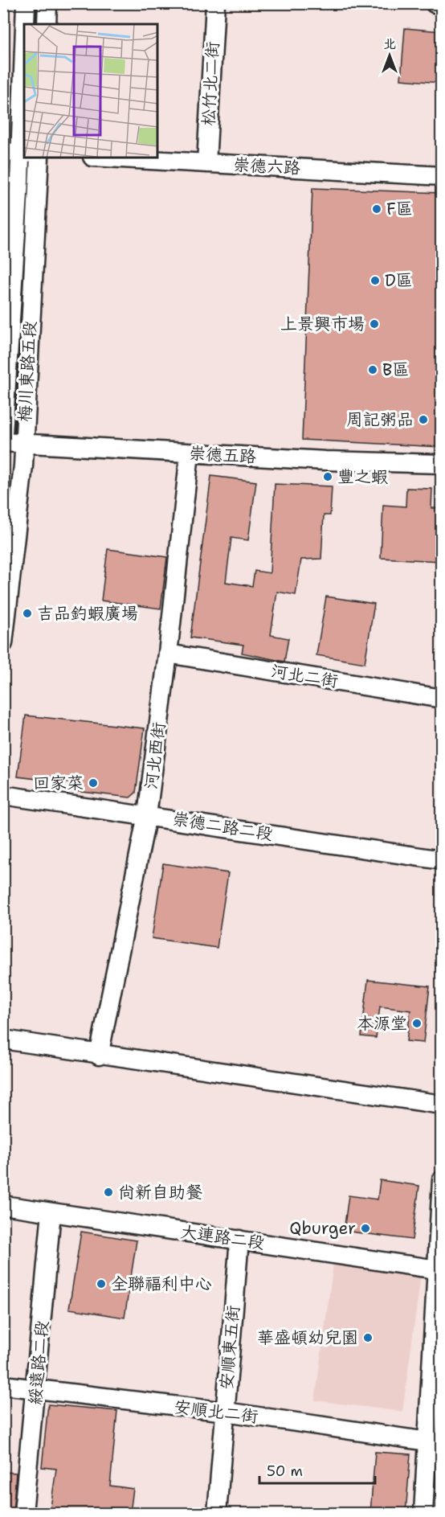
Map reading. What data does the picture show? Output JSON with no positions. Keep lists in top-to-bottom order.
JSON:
{
  "streets": {
    "street": [
      "松竹北二街",
      "崇德六路",
      "梅川東路五段",
      "崇德五路",
      "河北二街",
      "河北西街",
      "崇德二路二段",
      "大連路二段",
      "安順東五街",
      "綏遠路二段",
      "安順北二街"
    ]
  },
  "crossings": [
    ["松竹北二街", "崇德六路"],
    ["梅川東路五段", "崇德五路"],
    ["崇德五路", "河北西街"],
    ["河北二街", "河北西街"],
    ["河北西街", "崇德二路二段"],
    ["大連路二段", "安順東五街"],
    ["大連路二段", "綏遠路二段"],
    ["安順東五街", "安順北二街"],
    ["綏遠路二段", "安順北二街"]
  ],
  "places": [
    "F區",
    "D區",
    "上景興市場",
    "B區",
    "周記粥品",
    "豐之蝦",
    "吉品釣蝦廣場",
    "回家菜",
    "本源堂",
    "尚新自助餐",
    "Qburger",
    "全聯福利中心",
    "華盛頓幼兒園"
  ],
  "scale_bar": "50 m",
  "north": "top"
}
